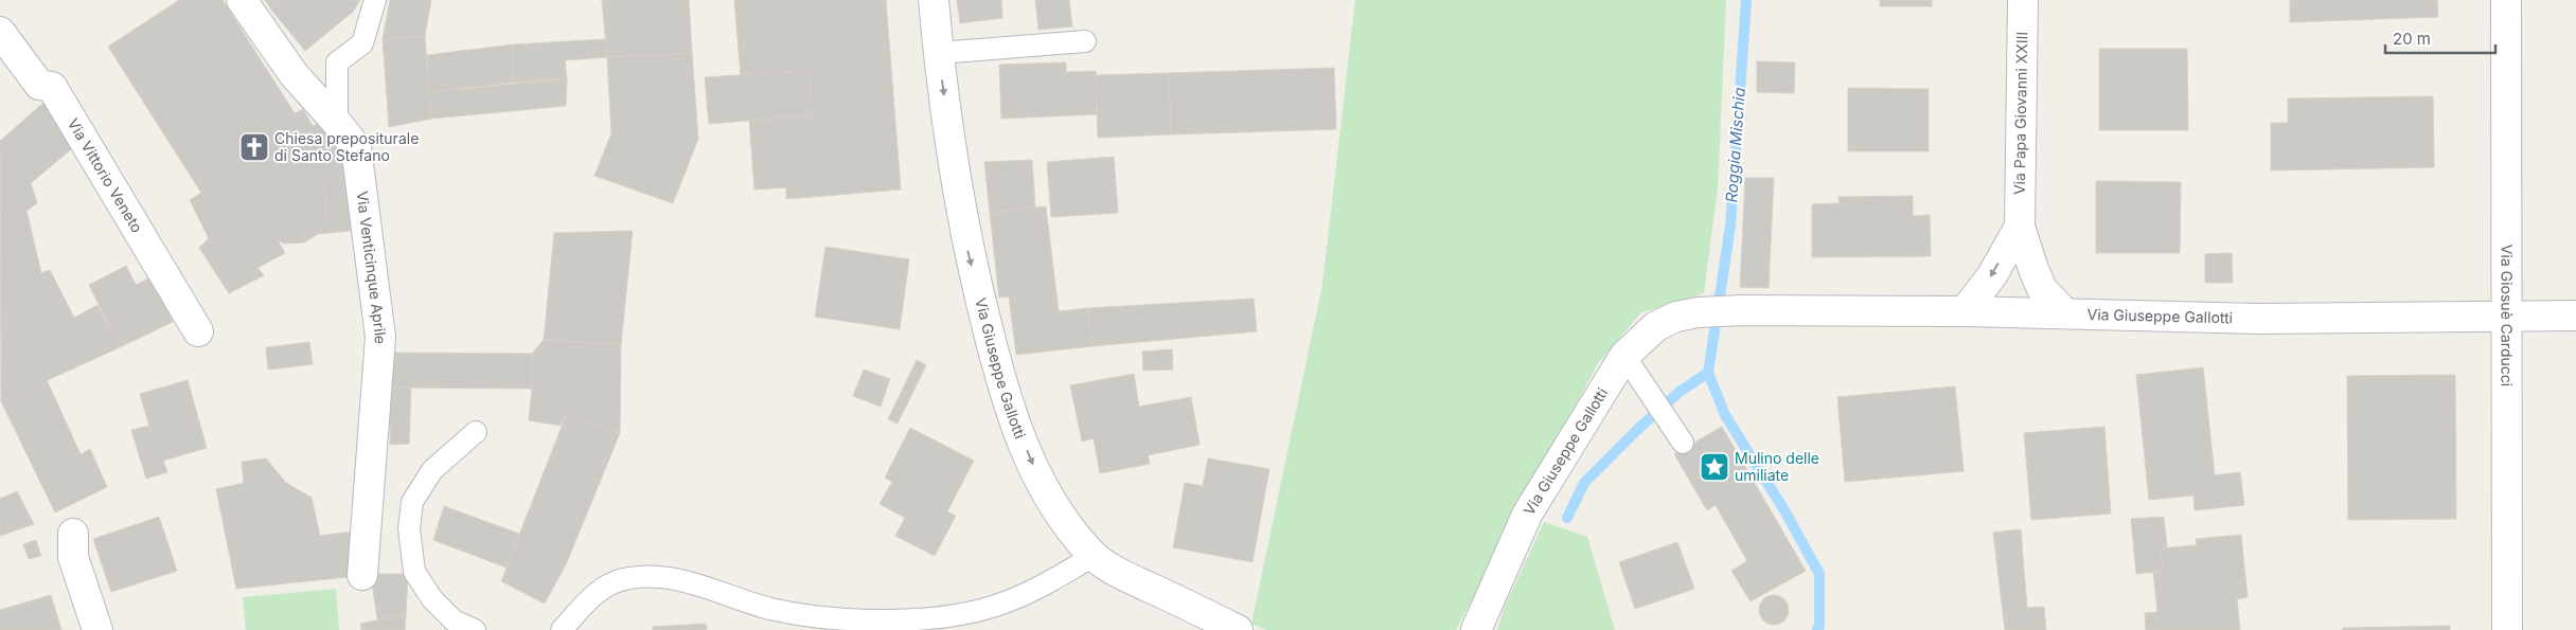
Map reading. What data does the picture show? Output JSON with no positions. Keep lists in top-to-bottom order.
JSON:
{
  "streets": {
    "street": [
      "Via Papa Giovanni XXIII",
      "Via Vittorio Veneto",
      "Via Venticinque Aprile",
      "Via Giuseppe Gallotti",
      "Via Giosuè Carducci"
    ]
  },
  "crossings": [
    ["Via Giuseppe Gallotti", "Via Giosuè Carducci"]
  ],
  "water": ["Roggia Mischia"],
  "places": {
    "church": ["Chiesa prepositurale di Santo Stefano"],
    "place": ["Mulino delle umiliate"]
  },
  "scale_bar": "20 m"
}
